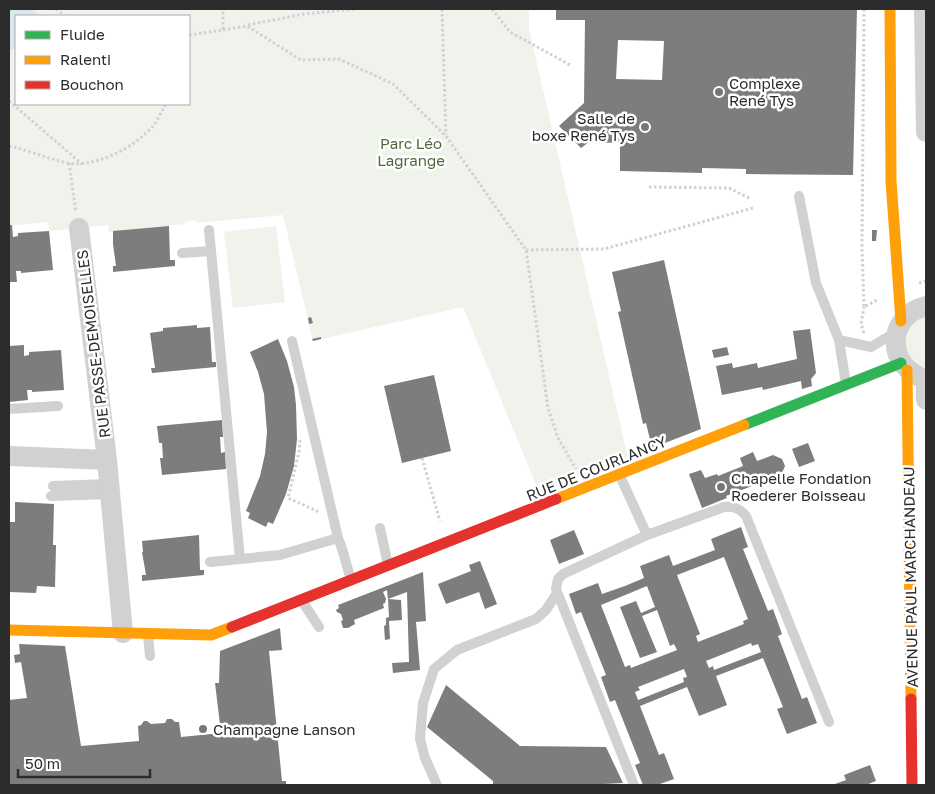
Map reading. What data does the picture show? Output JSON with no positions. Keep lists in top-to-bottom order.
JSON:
{
  "streets": {
    "street": ["RUE PASSE-DEMOISELLES", "RUE DE COURLANCY", "AVENUE PAUL MARCHANDEAU"]
  },
  "crossings": [
    ["RUE PASSE-DEMOISELLES", "RUE DE COURLANCY"],
    ["RUE DE COURLANCY", "AVENUE PAUL MARCHANDEAU"]
  ],
  "parks": ["Parc Léo Lagrange"],
  "places": [
    "Complexe René Tys",
    "Salle de boxe René Tys",
    "Chapelle Fondation Roederer Boisseau",
    "Champagne Lanson"
  ],
  "legend": ["Fluide", "Ralenti", "Bouchon"],
  "scale_bar": "50 m"
}
